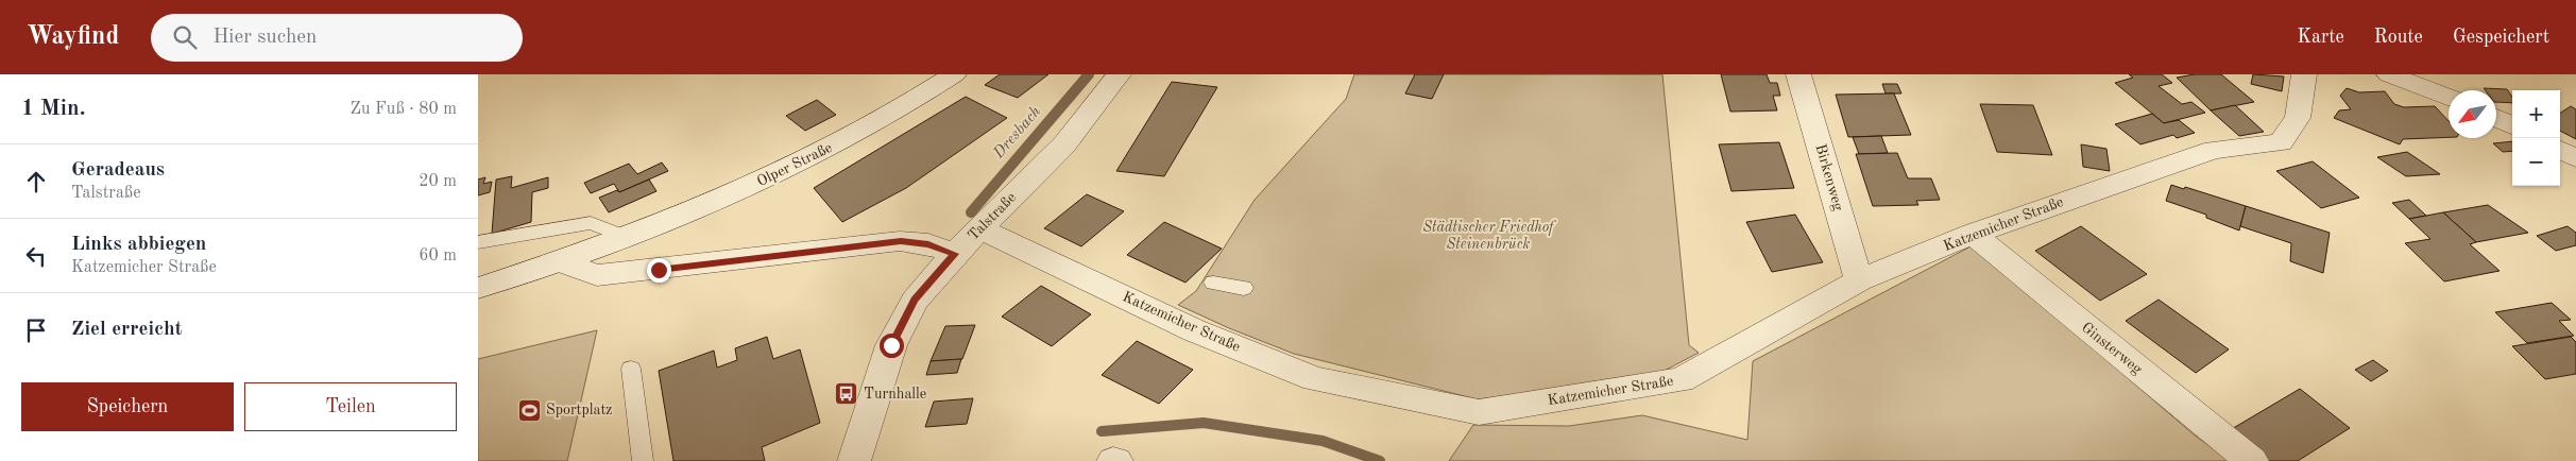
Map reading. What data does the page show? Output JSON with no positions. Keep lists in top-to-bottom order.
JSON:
{
  "streets": {
    "street": [
      "Olper Straße",
      "Birkenweg",
      "Talstraße",
      "Katzemicher Straße",
      "Ginsterweg"
    ]
  },
  "crossings": [
    ["Birkenweg", "Katzemicher Straße"],
    ["Talstraße", "Katzemicher Straße"],
    ["Katzemicher Straße", "Ginsterweg"]
  ],
  "water": ["Dresbach"],
  "parks": ["Städtischer Friedhof Steinenbrück"],
  "places": {
    "bus stop": ["Turnhalle"],
    "sports": ["Sportplatz"]
  },
  "north": "bottom left",
  "page": {
    "header": "Wayfind",
    "search": "Hier suchen",
    "nav": ["Karte", "Route", "Gespeichert"],
    "heading": ["1 Min.", "Zu Fuß · 80 m"],
    "map_buttons": ["+", "−"],
    "list": [
      ["Geradeaus", "Talstraße", "20 m"],
      ["Links abbiegen", "Katzemicher Straße", "60 m"],
      "Ziel erreicht"
    ],
    "buttons": ["Speichern", "Teilen"]
  }
}
